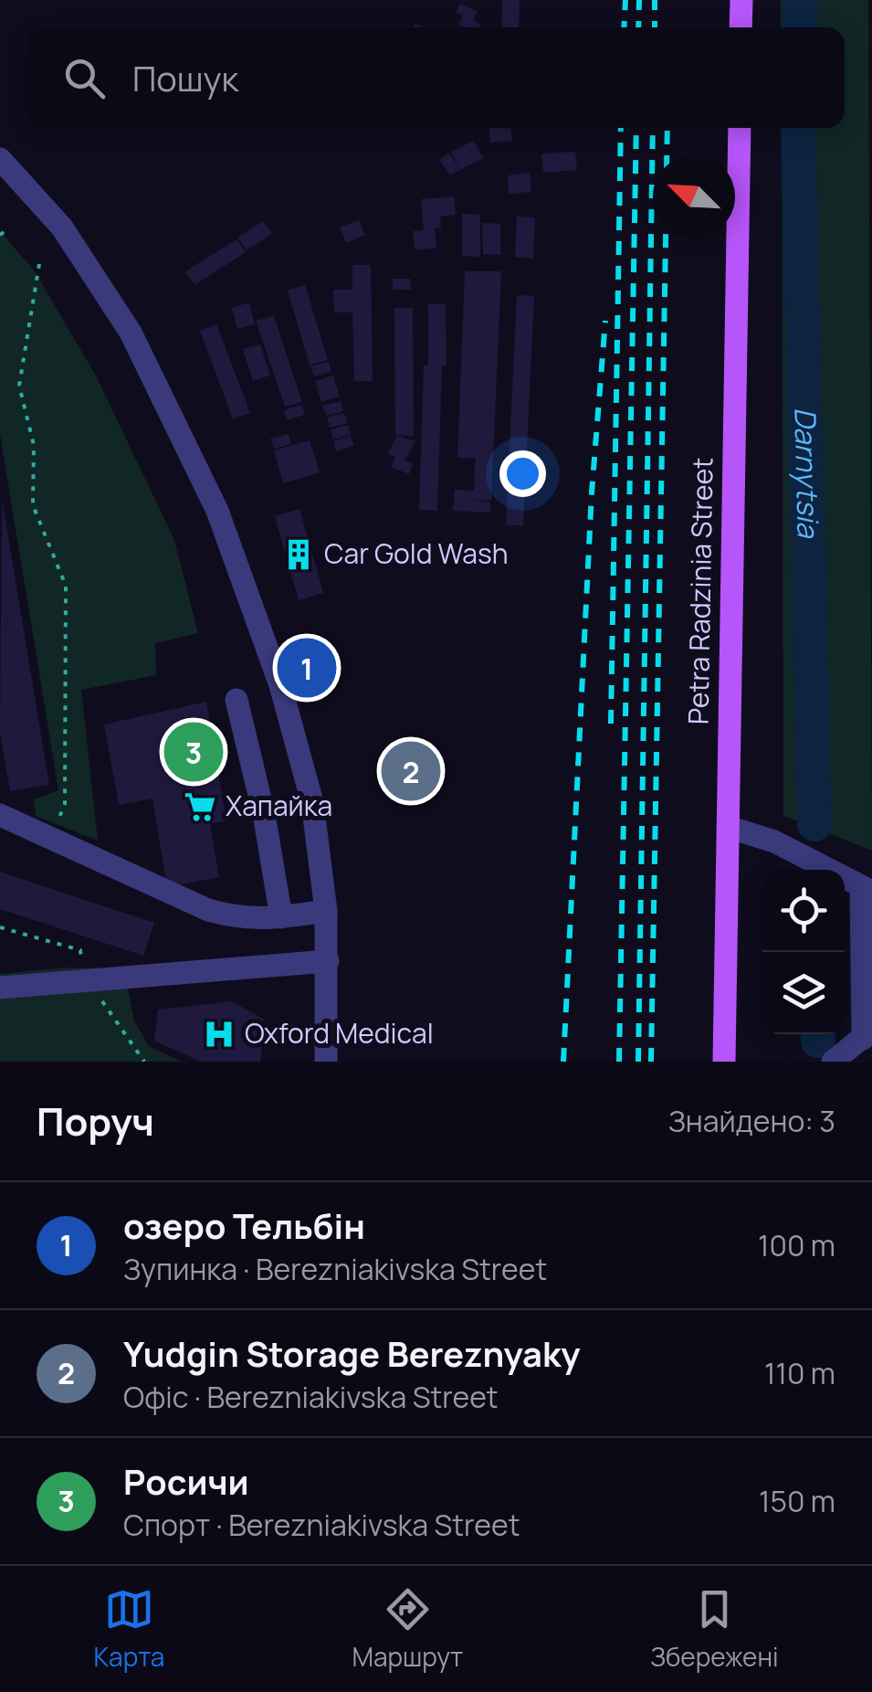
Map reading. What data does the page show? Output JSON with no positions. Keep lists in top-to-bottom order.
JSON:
{
  "streets": {
    "main road": ["Petra Radzinia Street"]
  },
  "water": ["Darnytsia"],
  "places": {
    "building": ["Car Gold Wash"],
    "supermarket": ["Хапайка"],
    "hospital": ["Oxford Medical"]
  },
  "north": "top left",
  "page": {
    "search": "Пошук",
    "pins": ["1", "3", "2"],
    "heading": ["Поруч", "Знайдено: 3"],
    "list": [
      {
        "mark": "1",
        "name": "озеро Тельбін",
        "note": "Зупинка · Berezniakivska Street",
        "value": "100 m"
      },
      {
        "mark": "2",
        "name": "Yudgin Storage Bereznyaky",
        "note": "Офіс · Berezniakivska Street",
        "value": "110 m"
      },
      {
        "mark": "3",
        "name": "Росичи",
        "note": "Спорт · Berezniakivska Street",
        "value": "150 m"
      }
    ],
    "nav": ["Карта", "Маршрут", "Збережені"]
  }
}
